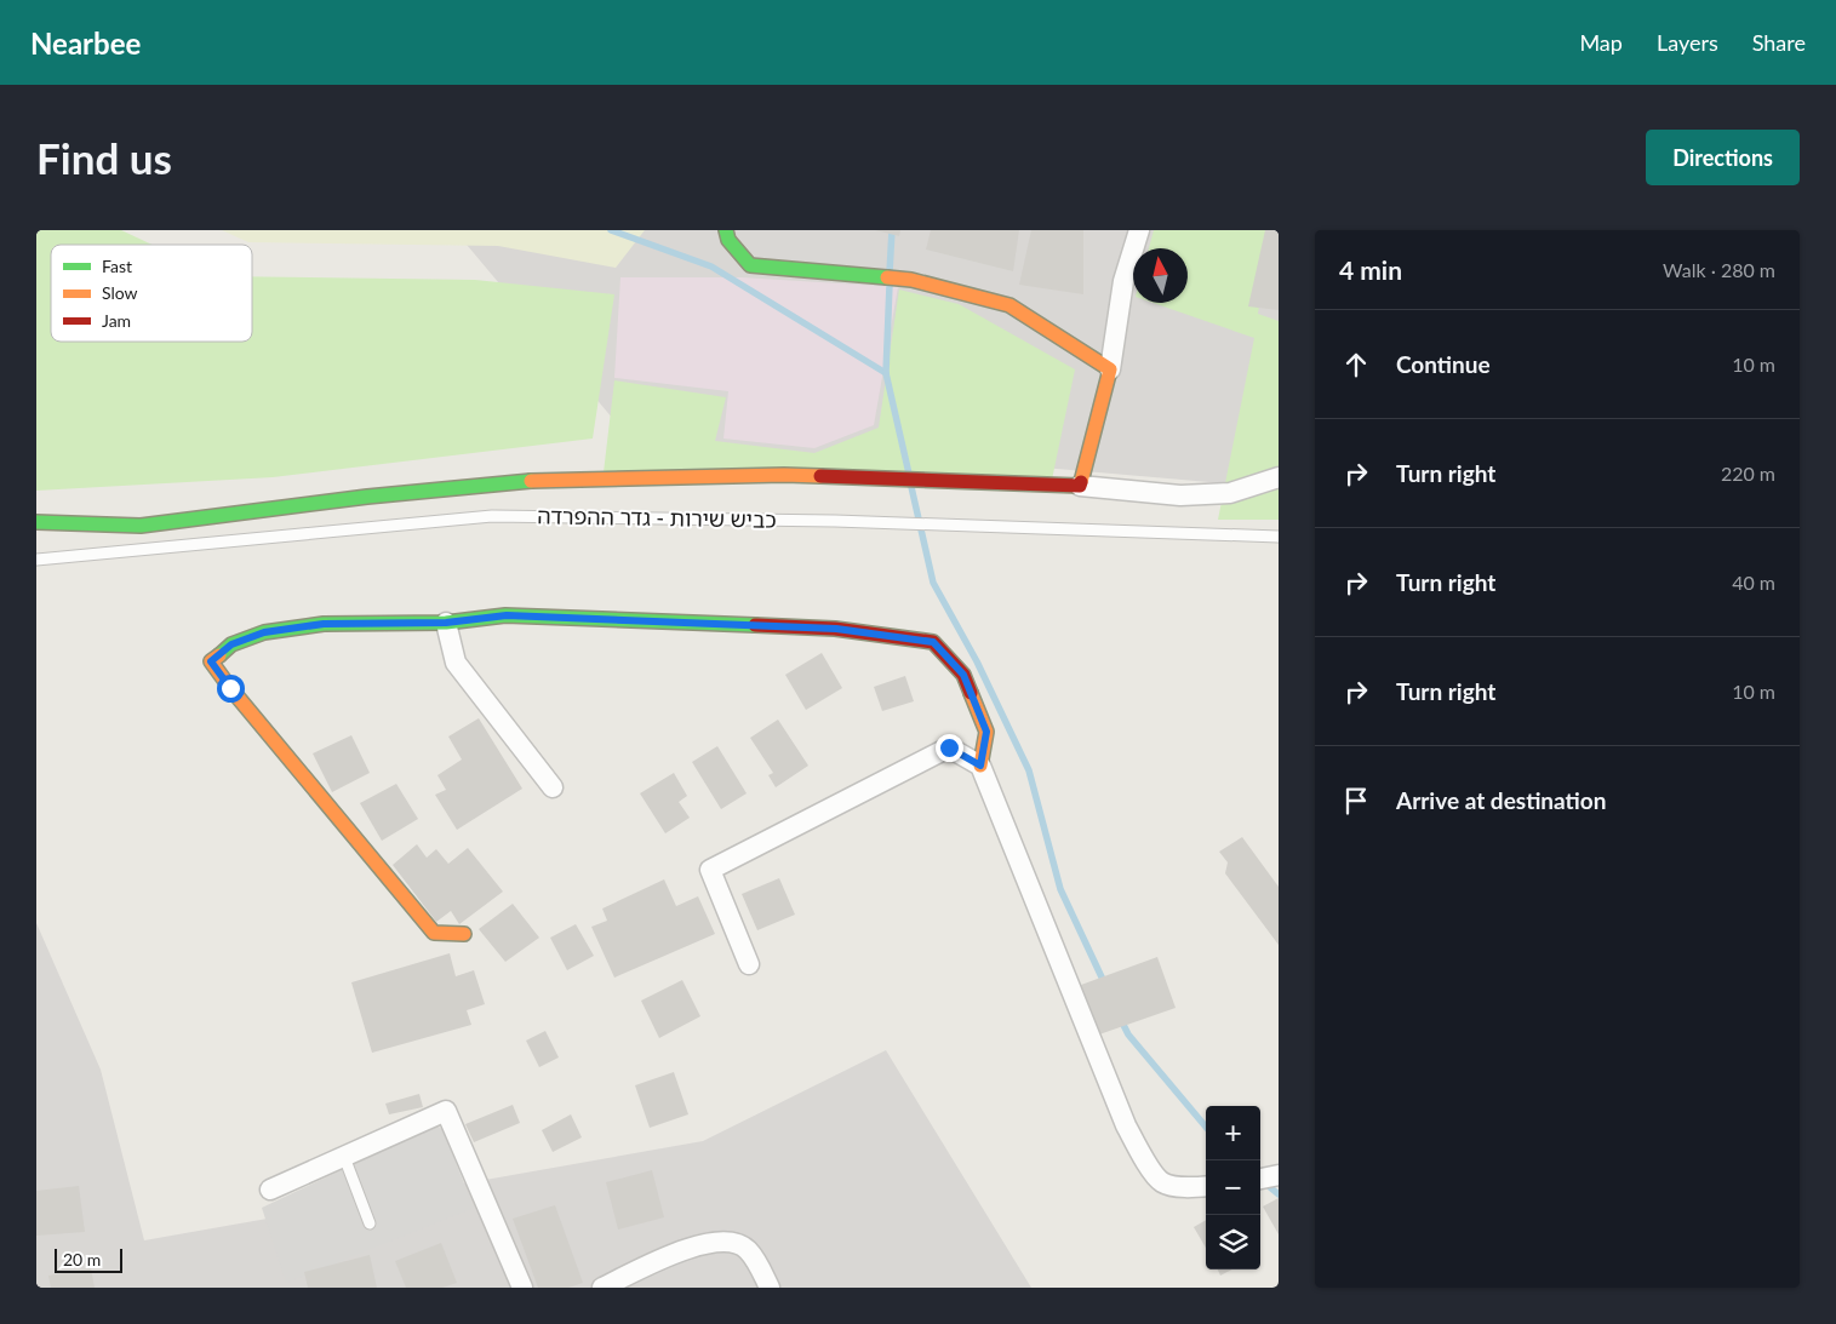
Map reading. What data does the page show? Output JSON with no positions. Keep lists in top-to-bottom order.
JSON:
{
  "streets": {
    "lane": ["כביש שירות - גדר ההפרדה"]
  },
  "legend": ["Fast", "Slow", "Jam"],
  "scale_bar": "20 m",
  "north": "top",
  "page": {
    "header": "Nearbee",
    "nav": ["Map", "Layers", "Share"],
    "buttons": "Directions",
    "title": "Find us",
    "heading": ["4 min", "Walk · 280 m"],
    "list": [
      ["Continue", "10 m"],
      ["Turn right", "220 m"],
      ["Turn right", "40 m"],
      ["Turn right", "10 m"],
      "Arrive at destination"
    ],
    "map_buttons": ["+", "−"],
    "scale": "20 m"
  }
}
